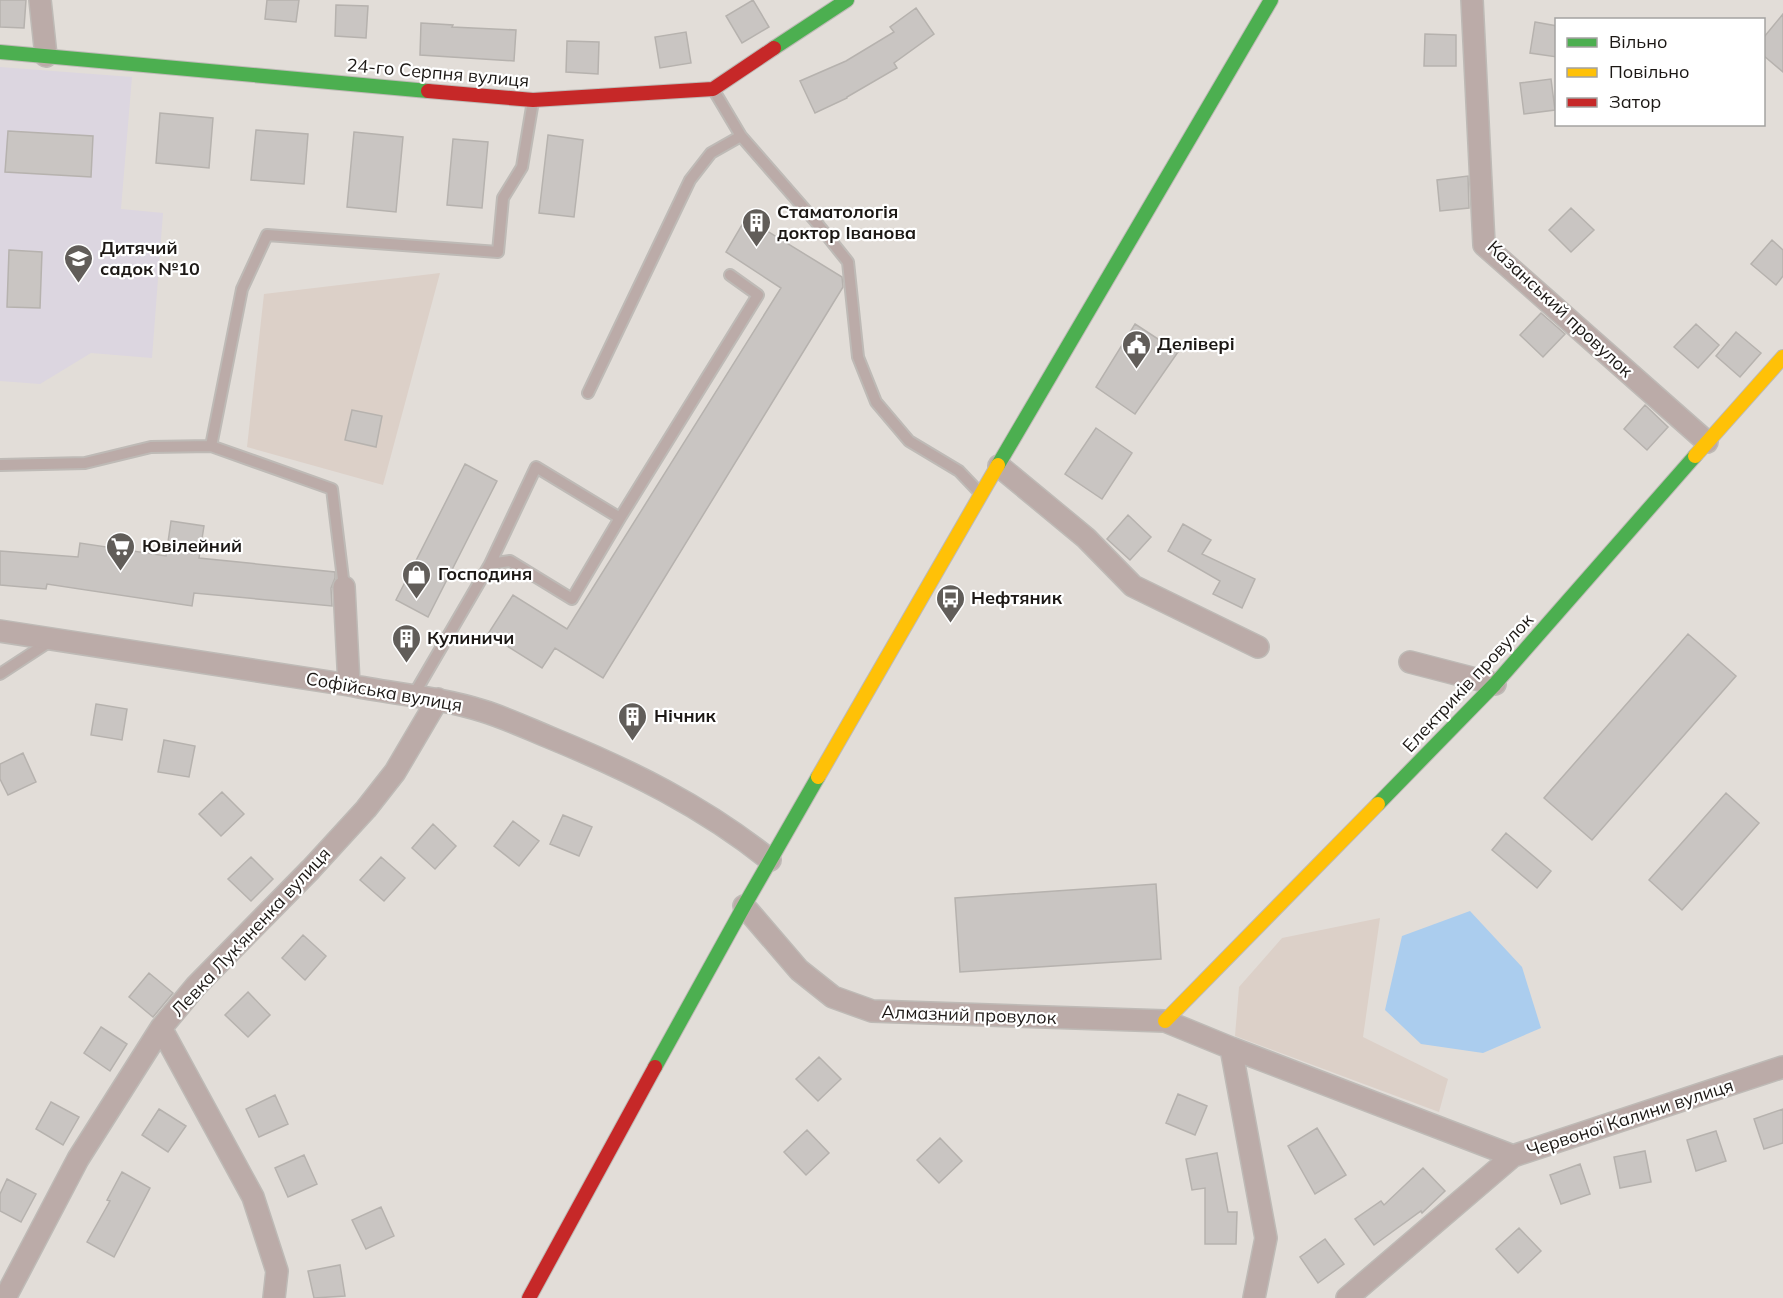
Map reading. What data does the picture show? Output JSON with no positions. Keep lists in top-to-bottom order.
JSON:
{
  "streets": {
    "main road": ["24-го Серпня вулиця", "Електриків провулок"],
    "street": [
      "Казанський провулок",
      "Софійська вулиця",
      "Левка Лук'яненка вулиця",
      "Алмазний провулок",
      "Червоної Калини вулиця"
    ]
  },
  "crossings": [
    ["Казанський провулок", "Електриків провулок"],
    ["Електриків провулок", "Алмазний провулок"],
    ["Софійська вулиця", "Левка Лук'яненка вулиця"],
    ["Алмазний провулок", "Червоної Калини вулиця"]
  ],
  "places": {
    "building": ["Стаматологія доктор Іванова", "Кулиничи", "Нічник"],
    "school or university": ["Дитячий садок №10"],
    "public building": ["Делівері"],
    "supermarket": ["Ювілейний"],
    "shop": ["Господиня"],
    "bus stop": ["Нефтяник"]
  },
  "legend": ["Вільно", "Повільно", "Затор"]
}
